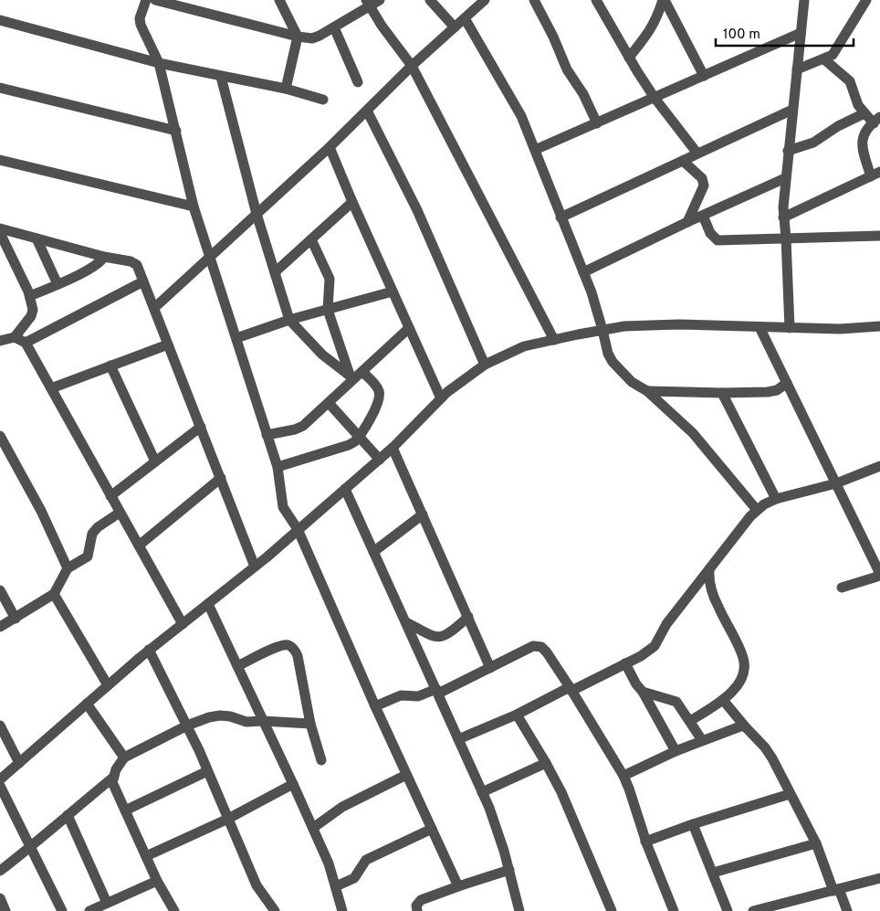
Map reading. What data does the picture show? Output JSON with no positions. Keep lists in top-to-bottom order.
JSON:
{
  "scale_bar": "100 m"
}
